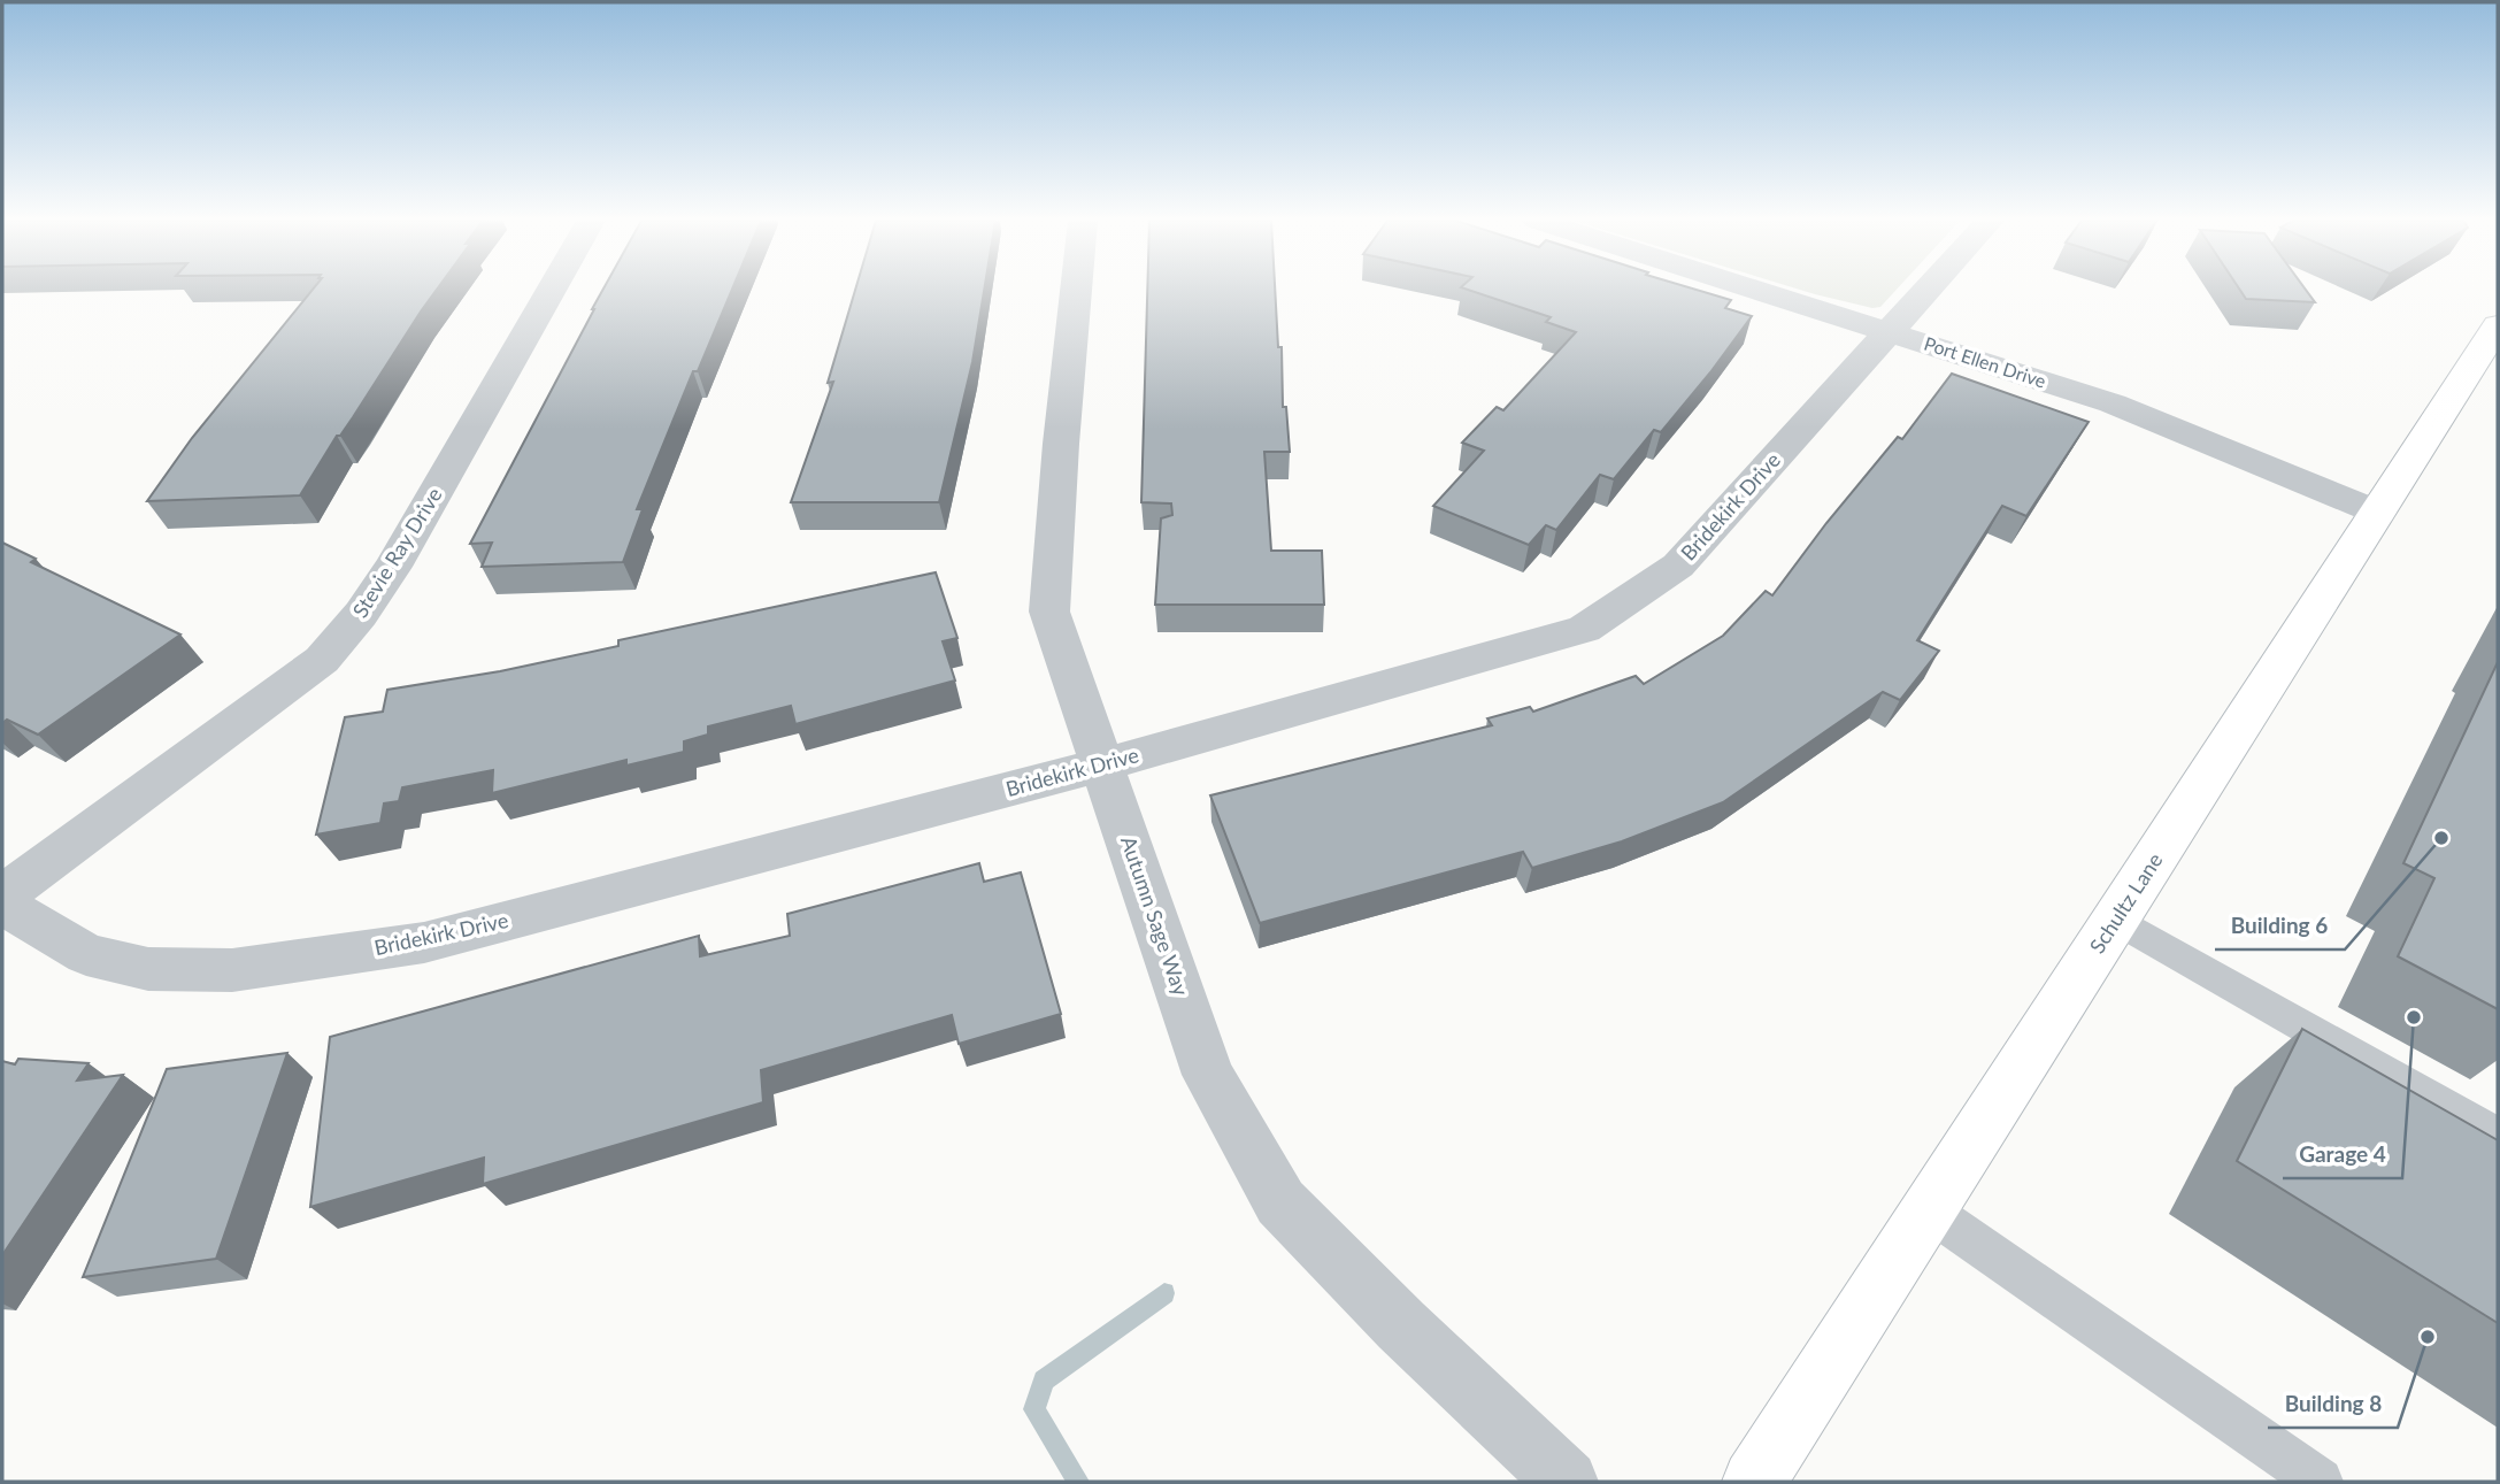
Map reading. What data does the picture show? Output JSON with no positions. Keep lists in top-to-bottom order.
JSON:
{
  "streets": {
    "street": [
      "Port Ellen Drive",
      "Bridekirk Drive",
      "Stevie Ray Drive",
      "Schultz Lane",
      "Autumn Sage Way"
    ]
  },
  "crossings": [
    ["Port Ellen Drive", "Bridekirk Drive"],
    ["Port Ellen Drive", "Schultz Lane"],
    ["Bridekirk Drive", "Autumn Sage Way"]
  ],
  "places": ["Building 6", "Garage 4", "Building 8"]
}
